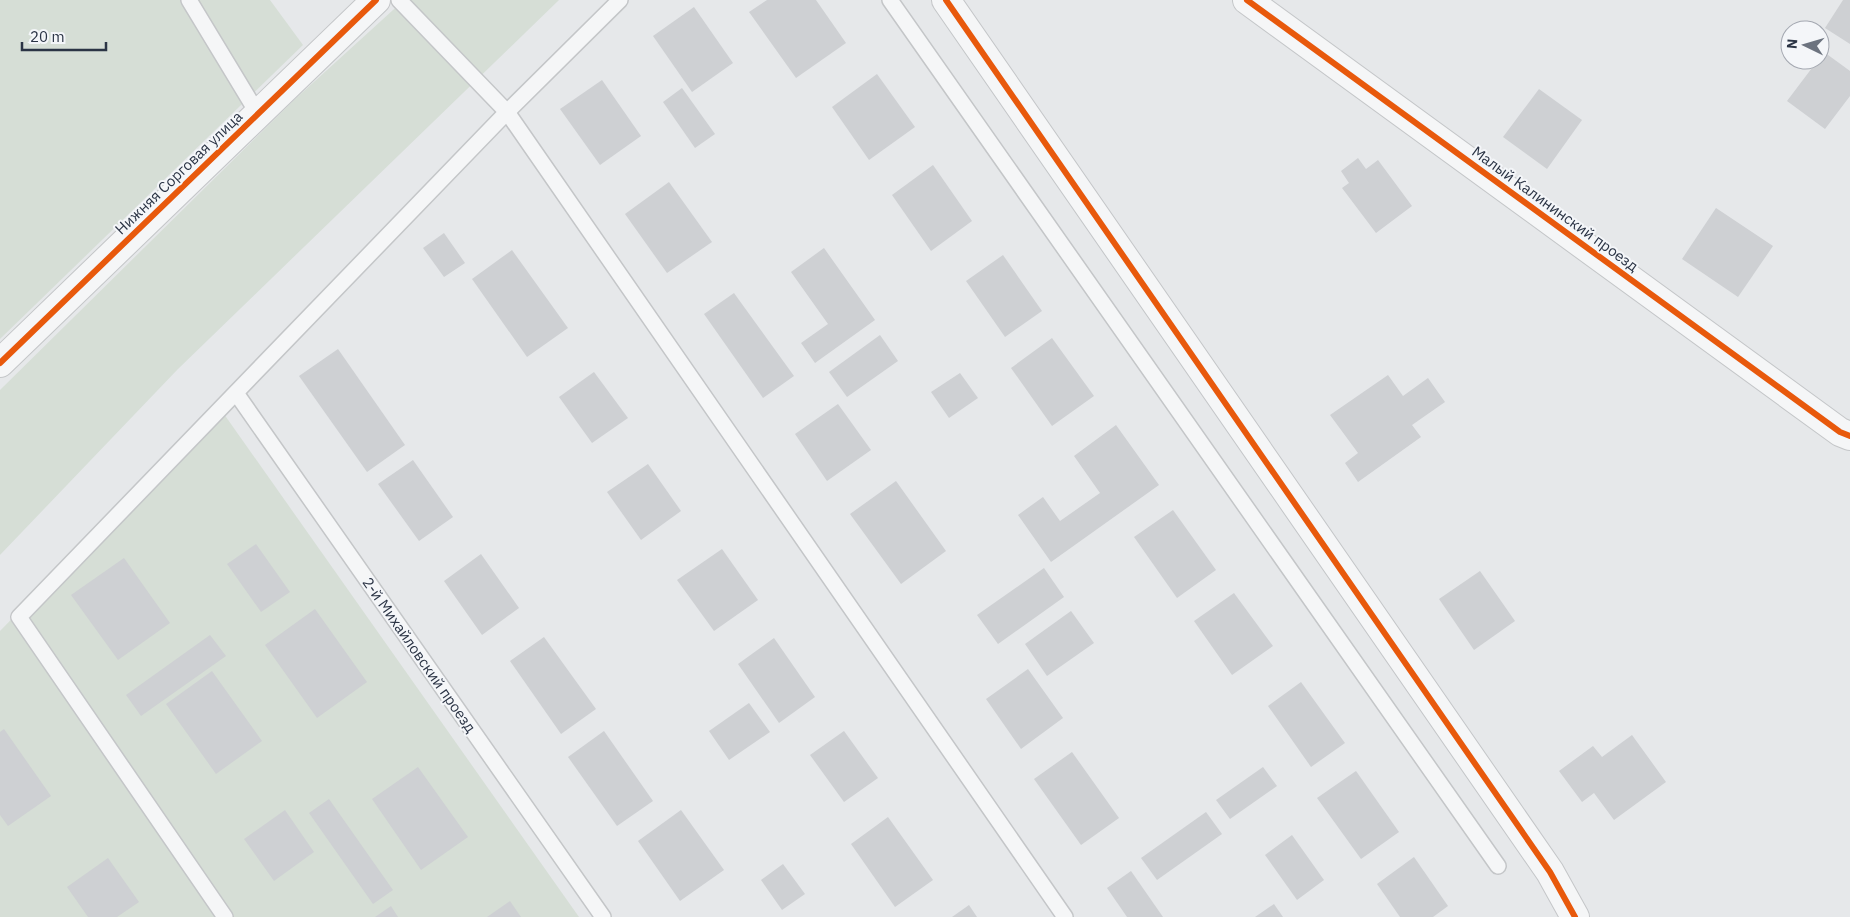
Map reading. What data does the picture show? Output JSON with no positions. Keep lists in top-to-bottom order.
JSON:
{
  "streets": {
    "street": ["Нижняя Сорговая улица", "Малый Калининский проезд"],
    "lane": ["2-й Михайловский проезд"]
  },
  "scale_bar": "20 m",
  "north": "left"
}
